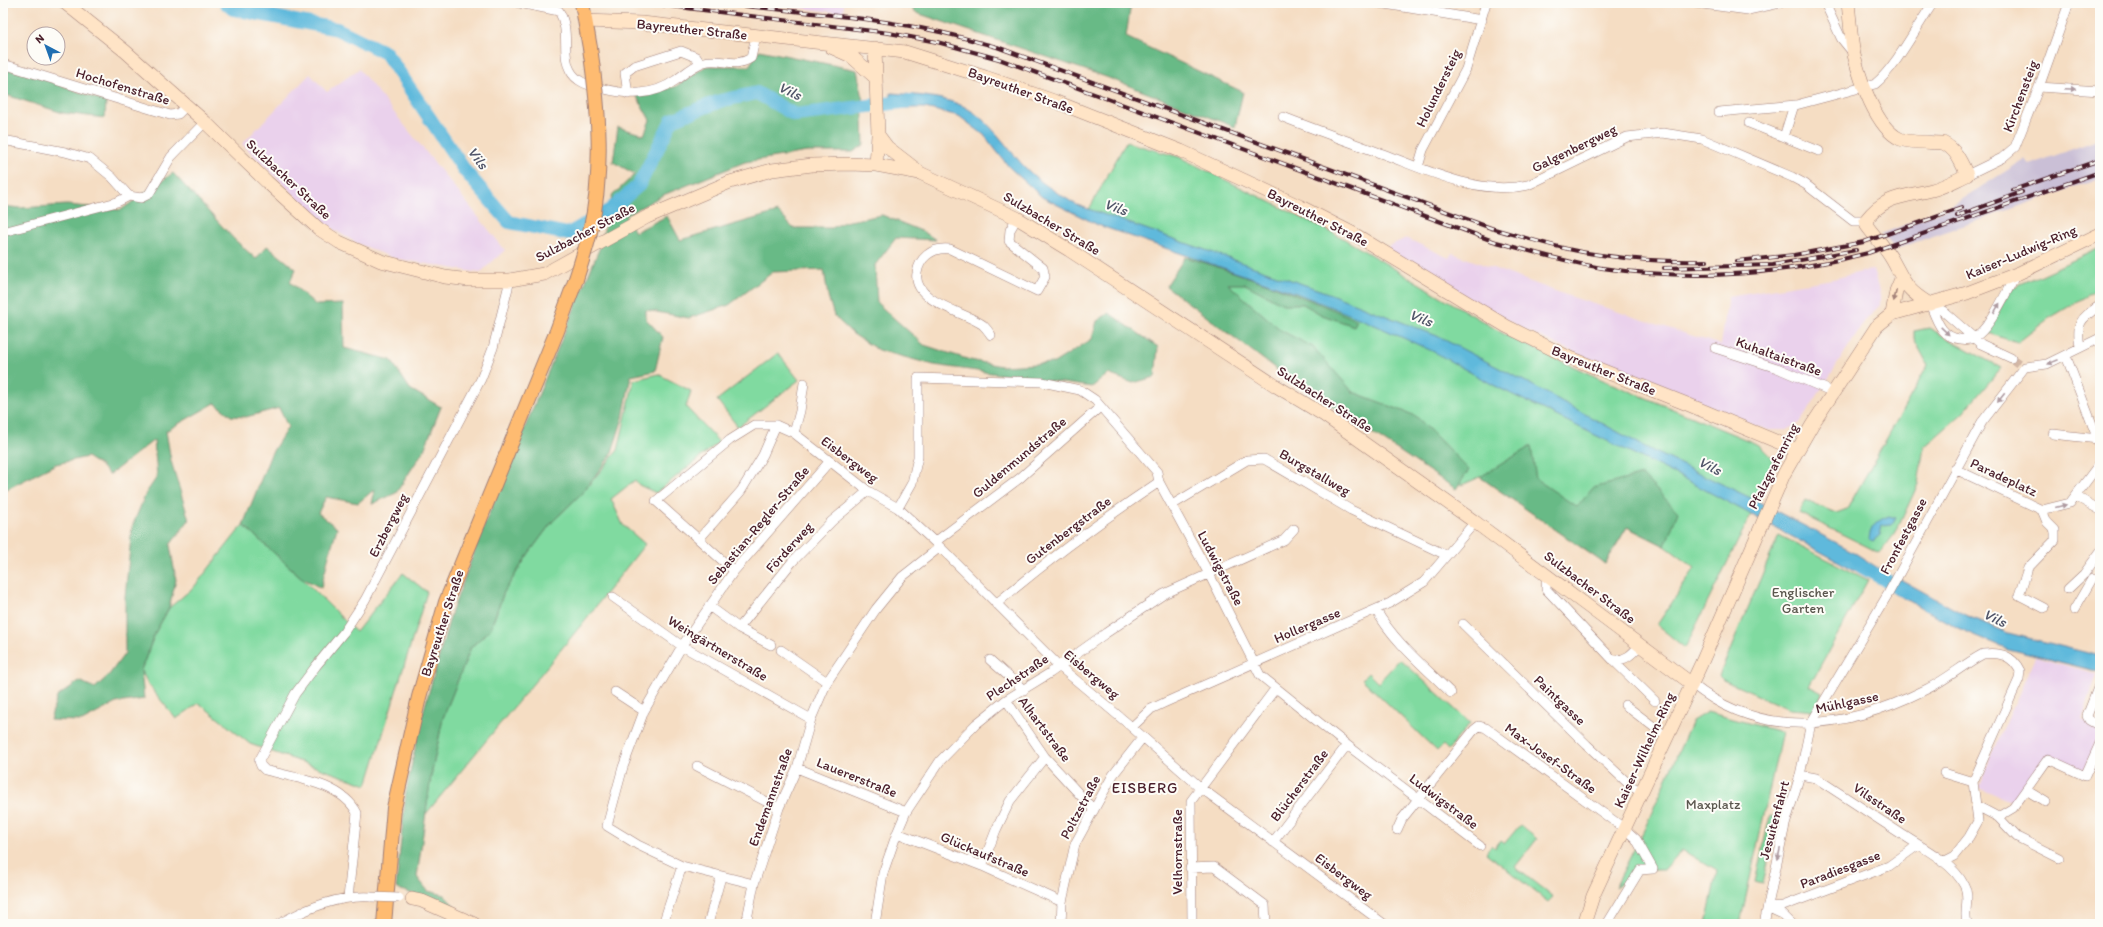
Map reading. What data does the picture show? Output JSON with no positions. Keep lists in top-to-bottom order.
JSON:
{
  "streets": {
    "main road": [
      "Bayreuther Straße",
      "Sulzbacher Straße",
      "Kaiser-Ludwig-Ring",
      "Pfalzgrafenring",
      "Kaiser-Wilhelm-Ring"
    ],
    "street": [
      "Hochofenstraße",
      "Holundersteig",
      "Kirchensteig",
      "Galgenbergweg",
      "Kuhaltaistraße",
      "Guldenmundstraße",
      "Eisbergweg",
      "Burgstallweg",
      "Paradeplatz",
      "Erzbergweg",
      "Sebastian-Regler-Straße",
      "Gutenbergstraße",
      "Fronfestgasse",
      "Förderweg",
      "Ludwigstraße",
      "Hollergasse",
      "Weingärtnerstraße",
      "Plechstraße",
      "Paintgasse",
      "Mühlgasse",
      "Alhartstraße",
      "Max-Josef-Straße",
      "Lauererstraße",
      "Blücherstraße",
      "Endemannstraße",
      "Vilsstraße",
      "Poltzstraße",
      "Jesuitenfahrt",
      "Velhornstraße",
      "Glückaufstraße",
      "Paradiesgasse"
    ]
  },
  "crossings": [
    ["Bayreuther Straße", "Pfalzgrafenring"],
    ["Hochofenstraße", "Sulzbacher Straße"],
    ["Holundersteig", "Galgenbergweg"],
    ["Sulzbacher Straße", "Pfalzgrafenring"],
    ["Sulzbacher Straße", "Erzbergweg"],
    ["Sulzbacher Straße", "Hollergasse"],
    ["Sulzbacher Straße", "Mühlgasse"],
    ["Sulzbacher Straße", "Kaiser-Wilhelm-Ring"],
    ["Kaiser-Ludwig-Ring", "Pfalzgrafenring"],
    ["Kuhaltaistraße", "Pfalzgrafenring"],
    ["Guldenmundstraße", "Eisbergweg"],
    ["Guldenmundstraße", "Ludwigstraße"],
    ["Guldenmundstraße", "Endemannstraße"],
    ["Eisbergweg", "Sebastian-Regler-Straße"],
    ["Eisbergweg", "Gutenbergstraße"],
    ["Eisbergweg", "Förderweg"],
    ["Eisbergweg", "Ludwigstraße"],
    ["Eisbergweg", "Hollergasse"],
    ["Eisbergweg", "Plechstraße"],
    ["Eisbergweg", "Blücherstraße"],
    ["Eisbergweg", "Endemannstraße"],
    ["Eisbergweg", "Poltzstraße"],
    ["Eisbergweg", "Velhornstraße"],
    ["Pfalzgrafenring", "Mühlgasse"],
    ["Pfalzgrafenring", "Kaiser-Wilhelm-Ring"],
    ["Burgstallweg", "Ludwigstraße"],
    ["Burgstallweg", "Hollergasse"],
    ["Paradeplatz", "Fronfestgasse"],
    ["Sebastian-Regler-Straße", "Förderweg"],
    ["Sebastian-Regler-Straße", "Weingärtnerstraße"],
    ["Gutenbergstraße", "Ludwigstraße"],
    ["Fronfestgasse", "Mühlgasse"],
    ["Fronfestgasse", "Jesuitenfahrt"],
    ["Ludwigstraße", "Hollergasse"],
    ["Ludwigstraße", "Plechstraße"],
    ["Ludwigstraße", "Max-Josef-Straße"],
    ["Ludwigstraße", "Blücherstraße"],
    ["Ludwigstraße", "Velhornstraße"],
    ["Weingärtnerstraße", "Endemannstraße"],
    ["Plechstraße", "Alhartstraße"],
    ["Plechstraße", "Lauererstraße"],
    ["Plechstraße", "Glückaufstraße"],
    ["Paintgasse", "Kaiser-Wilhelm-Ring"],
    ["Mühlgasse", "Kaiser-Wilhelm-Ring"],
    ["Mühlgasse", "Jesuitenfahrt"],
    ["Alhartstraße", "Poltzstraße"],
    ["Kaiser-Wilhelm-Ring", "Max-Josef-Straße"],
    ["Lauererstraße", "Endemannstraße"],
    ["Vilsstraße", "Jesuitenfahrt"],
    ["Vilsstraße", "Paradiesgasse"],
    ["Poltzstraße", "Glückaufstraße"],
    ["Jesuitenfahrt", "Paradiesgasse"]
  ],
  "one_way": ["Jesuitenfahrt"],
  "districts": ["EISBERG"],
  "water": ["Vils"],
  "parks": ["Englischer Garten", "Maxplatz"],
  "north": "top left"
}
